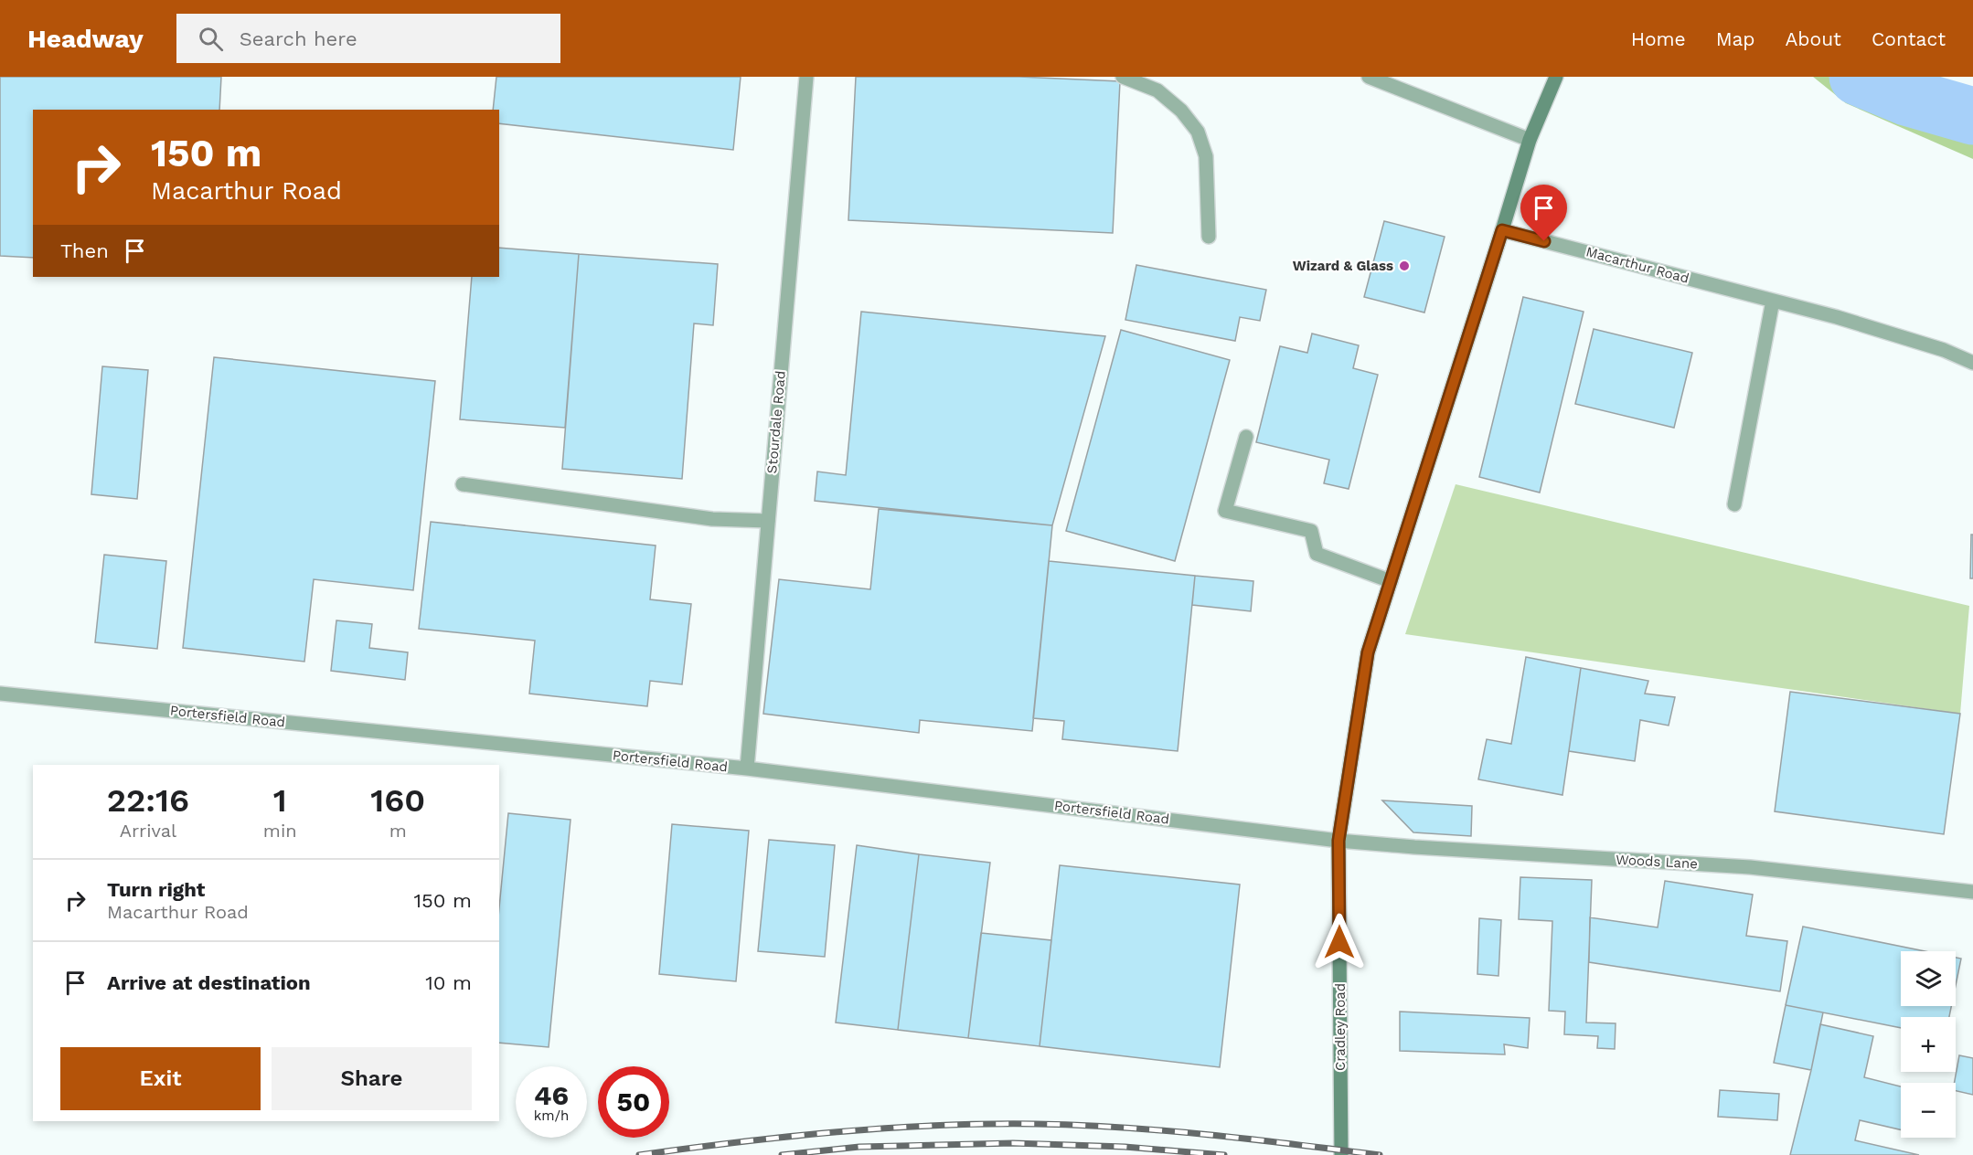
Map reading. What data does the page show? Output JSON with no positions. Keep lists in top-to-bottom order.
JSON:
{
  "streets": {
    "main road": ["Cradley Road"],
    "street": [
      "Macarthur Road",
      "Stourdale Road",
      "Portersfield Road",
      "Woods Lane"
    ]
  },
  "crossings": [
    ["Macarthur Road", "Cradley Road"],
    ["Stourdale Road", "Portersfield Road"],
    ["Portersfield Road", "Woods Lane"],
    ["Portersfield Road", "Cradley Road"],
    ["Woods Lane", "Cradley Road"]
  ],
  "places": ["Wizard & Glass"],
  "page": {
    "header": "Headway",
    "search": "Search here",
    "nav": [
      "Home",
      "Map",
      "About",
      "Contact"
    ],
    "turn": ["150 m", "Macarthur Road"],
    "then": "Then",
    "eta": [
      "22:16",
      "Arrival",
      "1",
      "min",
      "160",
      "m"
    ],
    "list": [
      {
        "name": "Turn right",
        "note": "Macarthur Road",
        "value": "150 m"
      },
      {
        "name": "Arrive at destination",
        "value": "10 m"
      }
    ],
    "map_buttons": ["+", "−"],
    "buttons": ["Exit", "Share"],
    "speed": "46 km/h",
    "limit": "50"
  }
}
